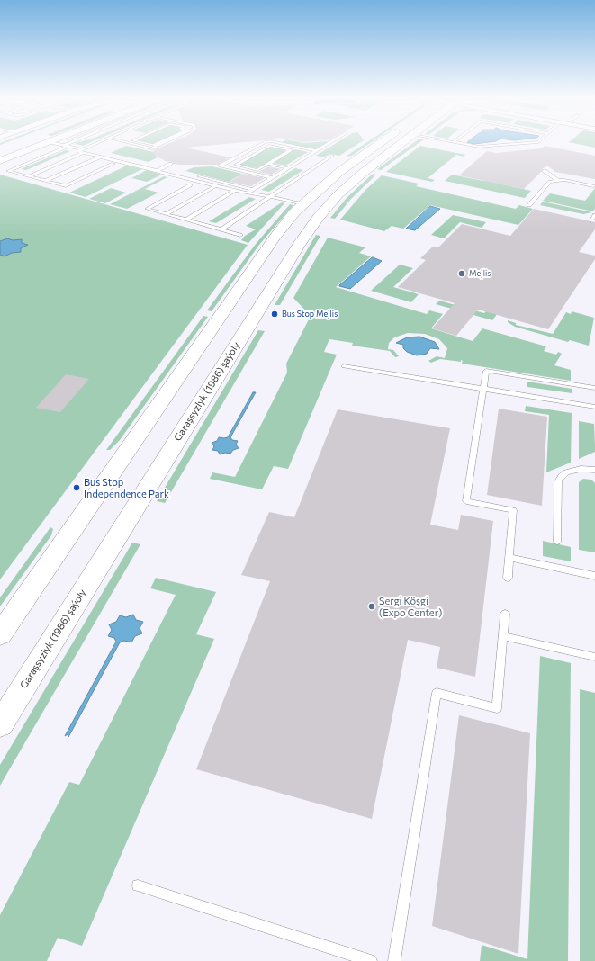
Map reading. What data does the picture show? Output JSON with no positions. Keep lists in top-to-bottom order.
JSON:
{
  "streets": {
    "main road": ["Garaşsyzlyk (1986) şaýoly"]
  },
  "places": [
    "Mejlis",
    "Bus Stop Mejlis",
    "Bus Stop Independence Park",
    "Sergi Köşgi (Expo Center)"
  ]
}
